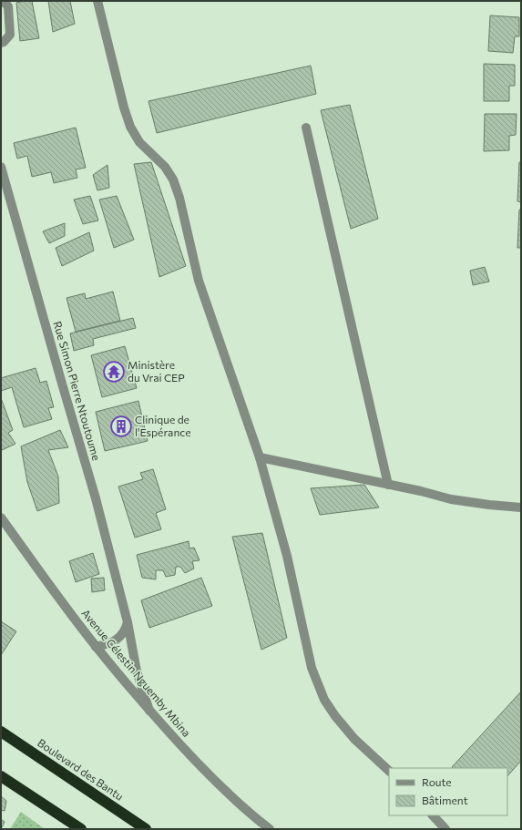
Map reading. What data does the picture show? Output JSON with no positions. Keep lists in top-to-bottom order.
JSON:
{
  "streets": {
    "highway": ["Boulevard des Bantu"],
    "street": ["Rue Simon Pierre Ntoutoume", "Avenue Célestin Nguemby Mbina"]
  },
  "crossings": [
    ["Rue Simon Pierre Ntoutoume", "Avenue Célestin Nguemby Mbina"]
  ],
  "places": {
    "temple": ["Ministère du Vrai CEP"],
    "building": ["Clinique de l'Espérance"]
  },
  "legend": ["Route", "Bâtiment"]
}
